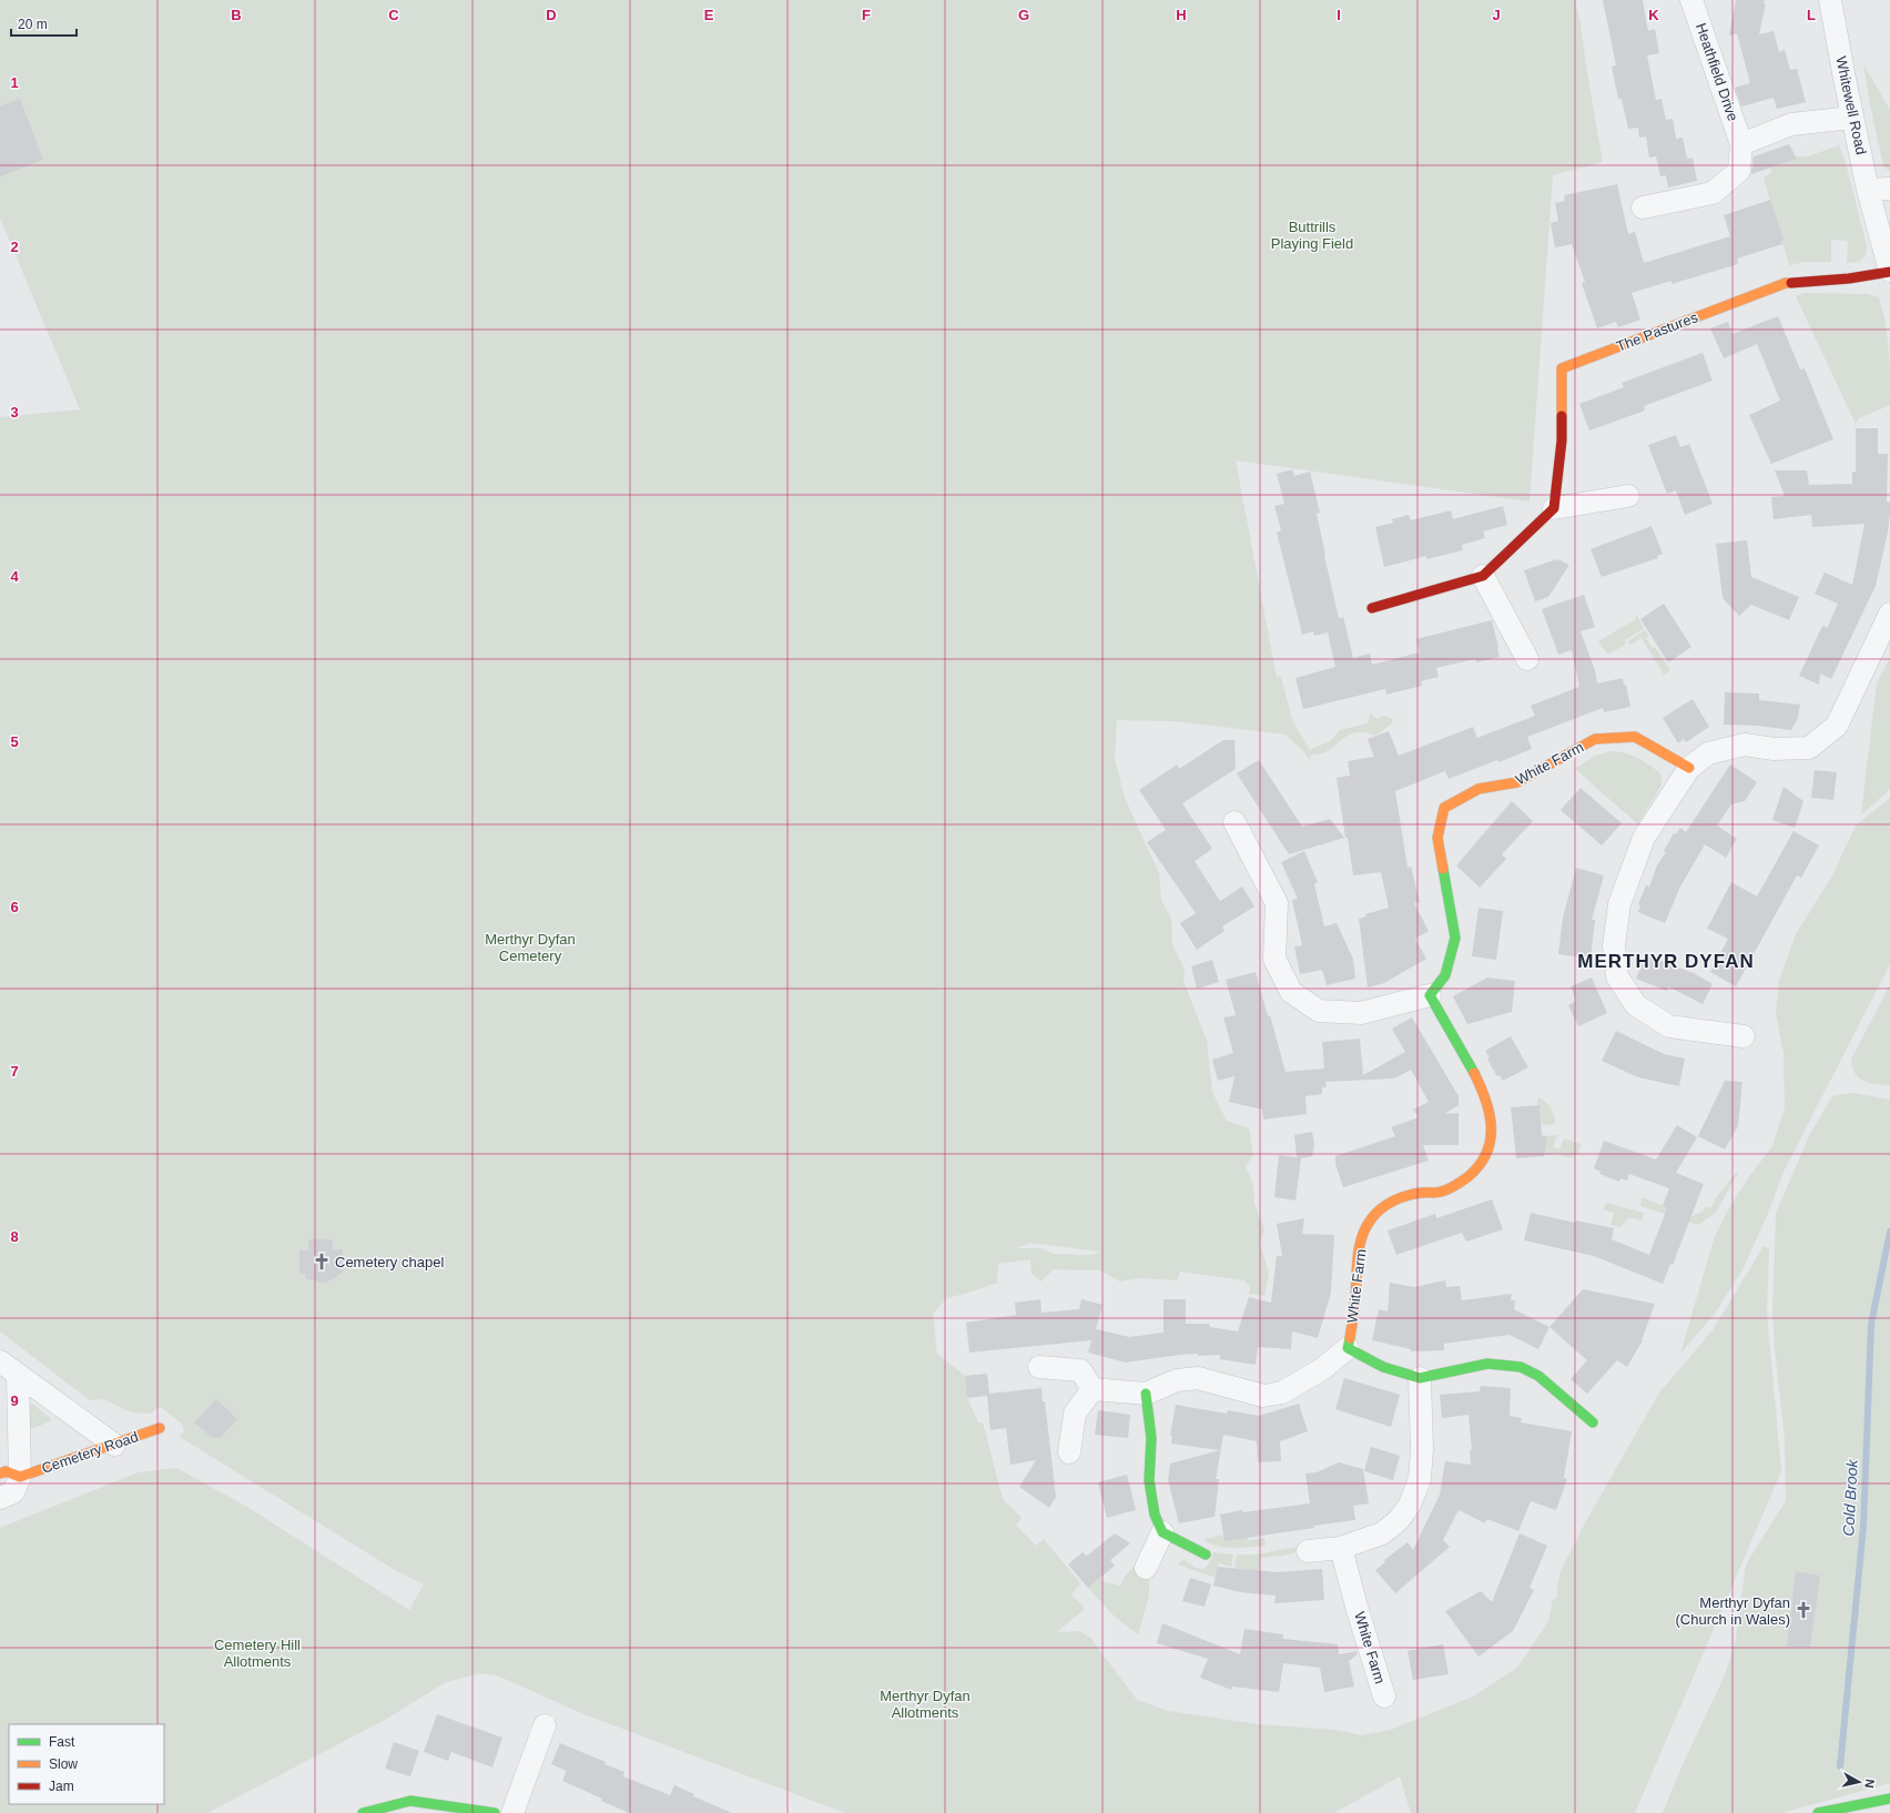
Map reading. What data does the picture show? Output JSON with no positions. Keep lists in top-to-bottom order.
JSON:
{
  "streets": {
    "street": [
      "Heathfield Drive",
      "Whitewell Road",
      "The Pastures",
      "White Farm",
      "Cemetery Road"
    ]
  },
  "districts": ["MERTHYR DYFAN"],
  "water": ["Cold Brook"],
  "parks": [
    "Buttrills Playing Field",
    "Merthyr Dyfan Cemetery",
    "Cemetery Hill Allotments",
    "Merthyr Dyfan Allotments"
  ],
  "places": {
    "church": ["Cemetery chapel", "Merthyr Dyfan (Church in Wales)"]
  },
  "legend": ["Fast", "Slow", "Jam"],
  "scale_bar": "20 m",
  "north": "right",
  "grid": {
    "columns": [
      "B",
      "C",
      "D",
      "E",
      "F",
      "G",
      "H",
      "I",
      "J",
      "K",
      "L"
    ],
    "rows": [
      "1",
      "2",
      "3",
      "4",
      "5",
      "6",
      "7",
      "8",
      "9"
    ]
  }
}
